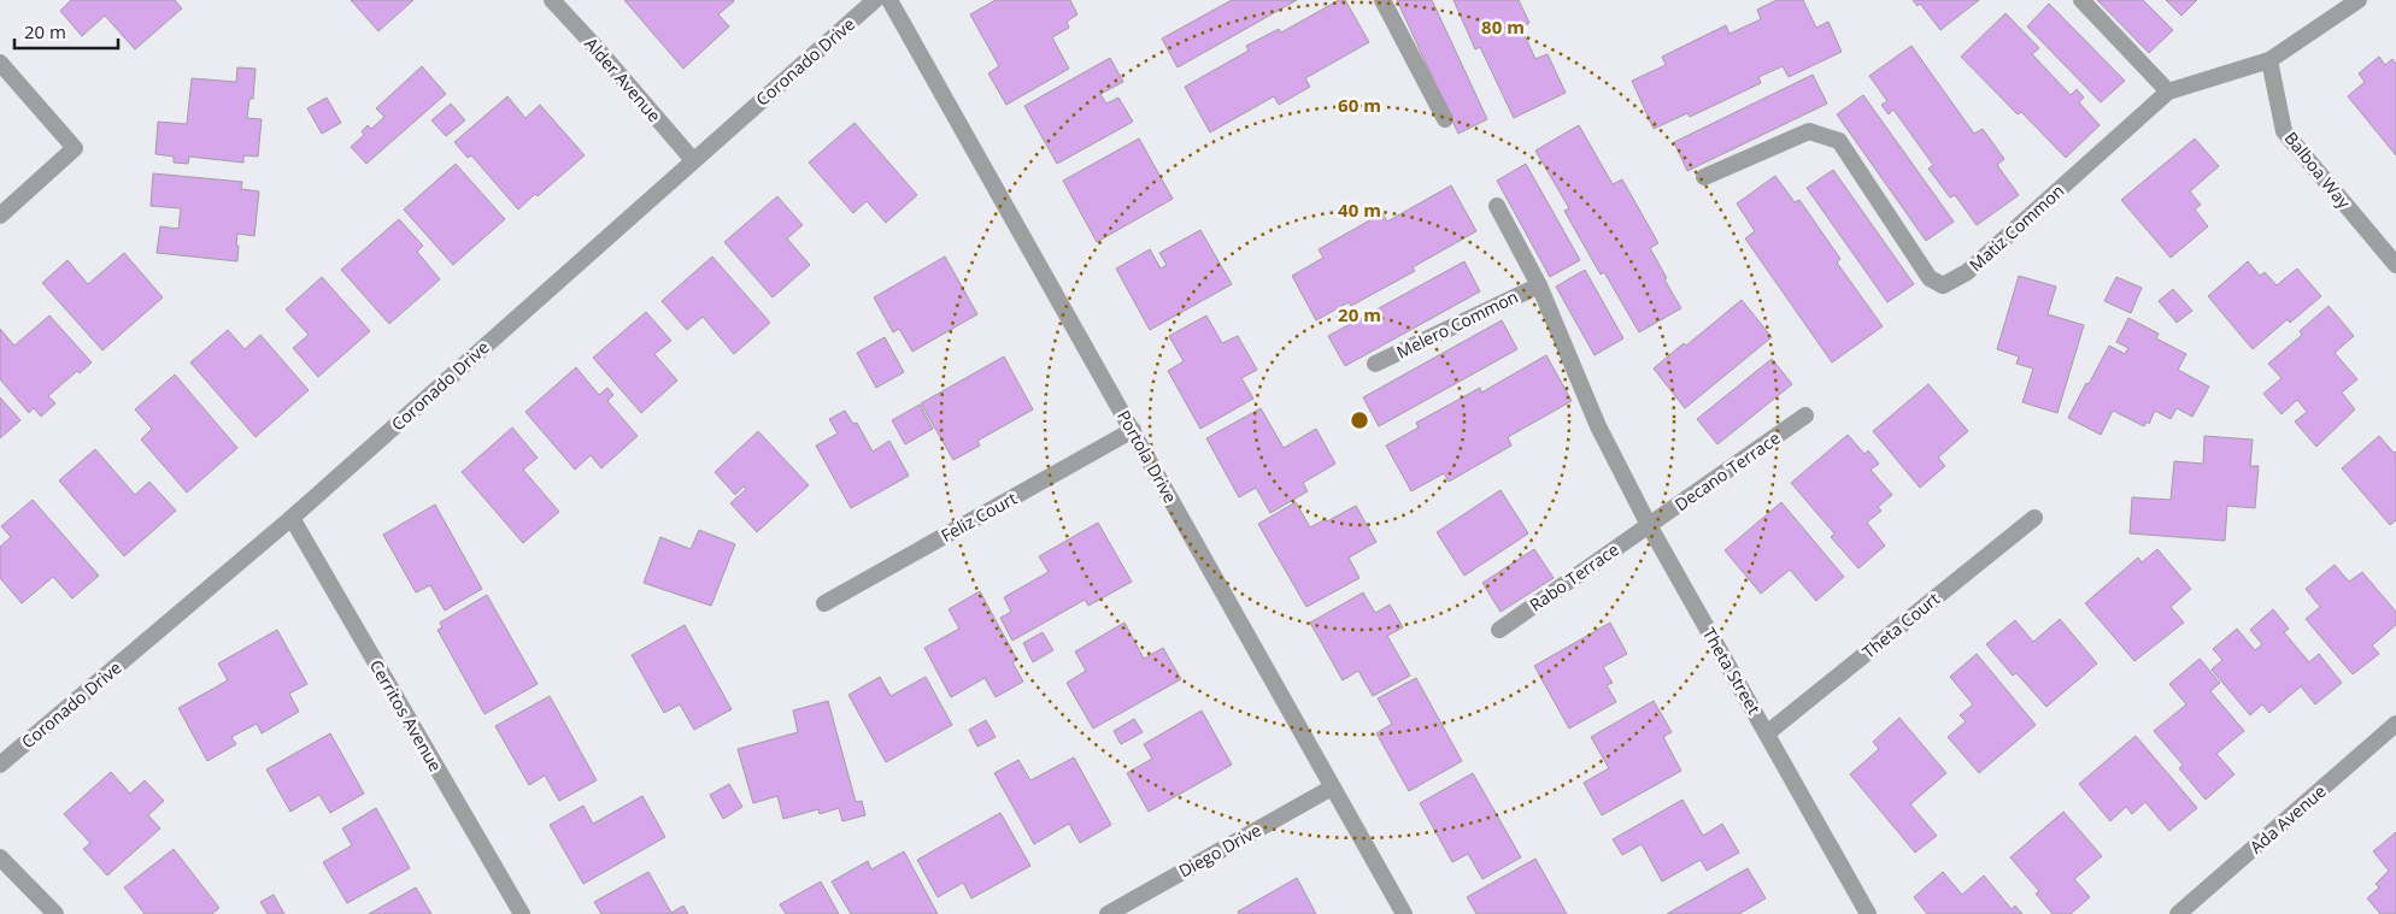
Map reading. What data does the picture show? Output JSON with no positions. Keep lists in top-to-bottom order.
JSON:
{
  "streets": {
    "street": [
      "Coronado Drive",
      "Alder Avenue",
      "Balboa Way",
      "Matiz Common",
      "Melero Common",
      "Portola Drive",
      "Decano Terrace",
      "Feliz Court",
      "Rabo Terrace",
      "Theta Court",
      "Theta Street",
      "Cerritos Avenue",
      "Ada Avenue",
      "Diego Drive"
    ]
  },
  "crossings": [
    ["Coronado Drive", "Alder Avenue"],
    ["Coronado Drive", "Cerritos Avenue"],
    ["Balboa Way", "Matiz Common"],
    ["Melero Common", "Theta Street"],
    ["Portola Drive", "Feliz Court"],
    ["Portola Drive", "Diego Drive"],
    ["Decano Terrace", "Rabo Terrace"],
    ["Decano Terrace", "Theta Street"],
    ["Rabo Terrace", "Theta Street"],
    ["Theta Court", "Theta Street"]
  ],
  "scale_bar": "20 m",
  "rings": [
    "80 m",
    "60 m",
    "40 m",
    "20 m"
  ]
}
